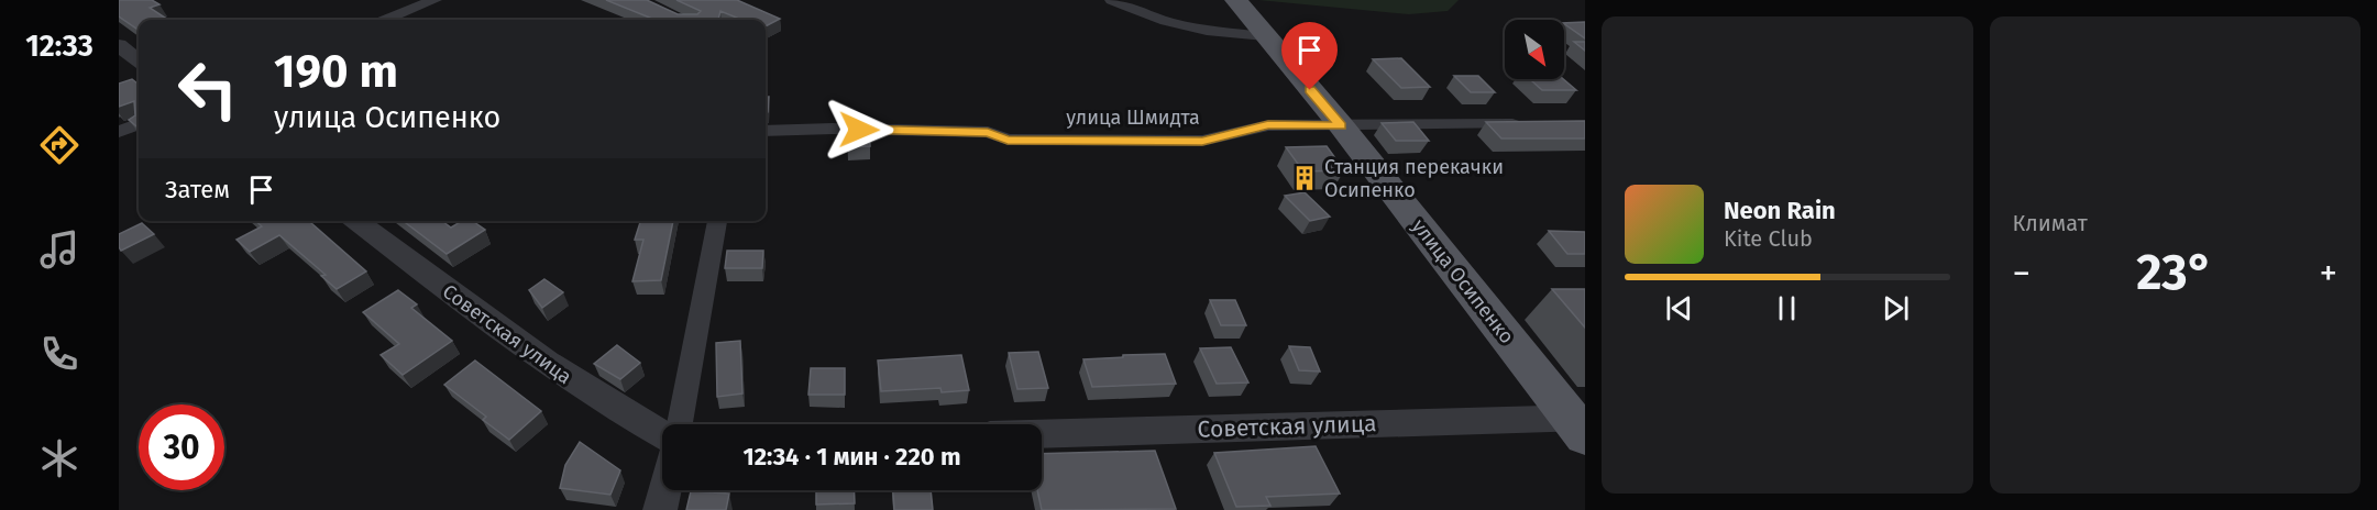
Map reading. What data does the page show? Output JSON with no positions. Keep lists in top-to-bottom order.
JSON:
{
  "streets": {
    "main road": ["улица Осипенко"],
    "street": ["улица Шмидта", "Советская улица"]
  },
  "crossings": [
    ["улица Шмидта", "улица Осипенко"],
    ["улица Осипенко", "Советская улица"]
  ],
  "places": {
    "building": ["Станция перекачки Осипенко"]
  },
  "north": "bottom right",
  "page": {
    "tabs": "12:33",
    "tile": "Климат",
    "turn": ["190 m", "улица Осипенко"],
    "then": "Затем",
    "song": ["Neon Rain", "Kite Club"],
    "heat": ["−", "23°", "+"],
    "limit": "30",
    "trip": "12:34 · 1 мин · 220 m"
  }
}
